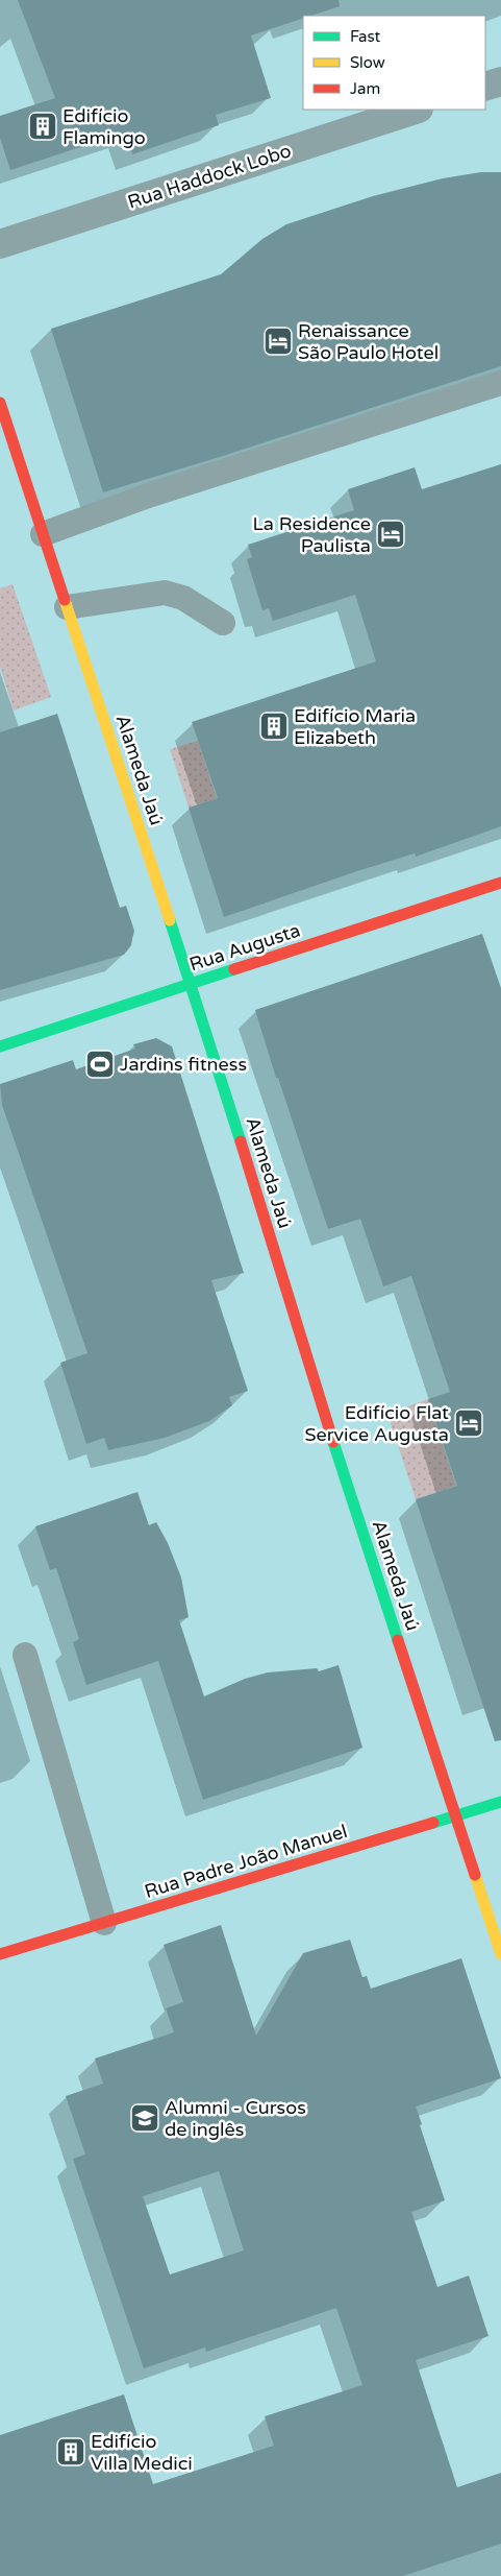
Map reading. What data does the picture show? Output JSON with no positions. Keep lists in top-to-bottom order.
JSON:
{
  "streets": {
    "street": [
      "Rua Haddock Lobo",
      "Alameda Jaú",
      "Rua Augusta",
      "Rua Padre João Manuel"
    ]
  },
  "crossings": [
    ["Alameda Jaú", "Rua Augusta"],
    ["Alameda Jaú", "Rua Padre João Manuel"]
  ],
  "places": {
    "building": ["Edifício Flamingo", "Edifício Maria Elizabeth", "Edifício Villa Medici"],
    "hotel": ["Renaissance São Paulo Hotel", "La Residence Paulista", "Edifício Flat Service Augusta"],
    "sports": ["Jardins fitness"],
    "school or university": ["Alumni - Cursos de inglês"]
  },
  "legend": ["Fast", "Slow", "Jam"]
}
